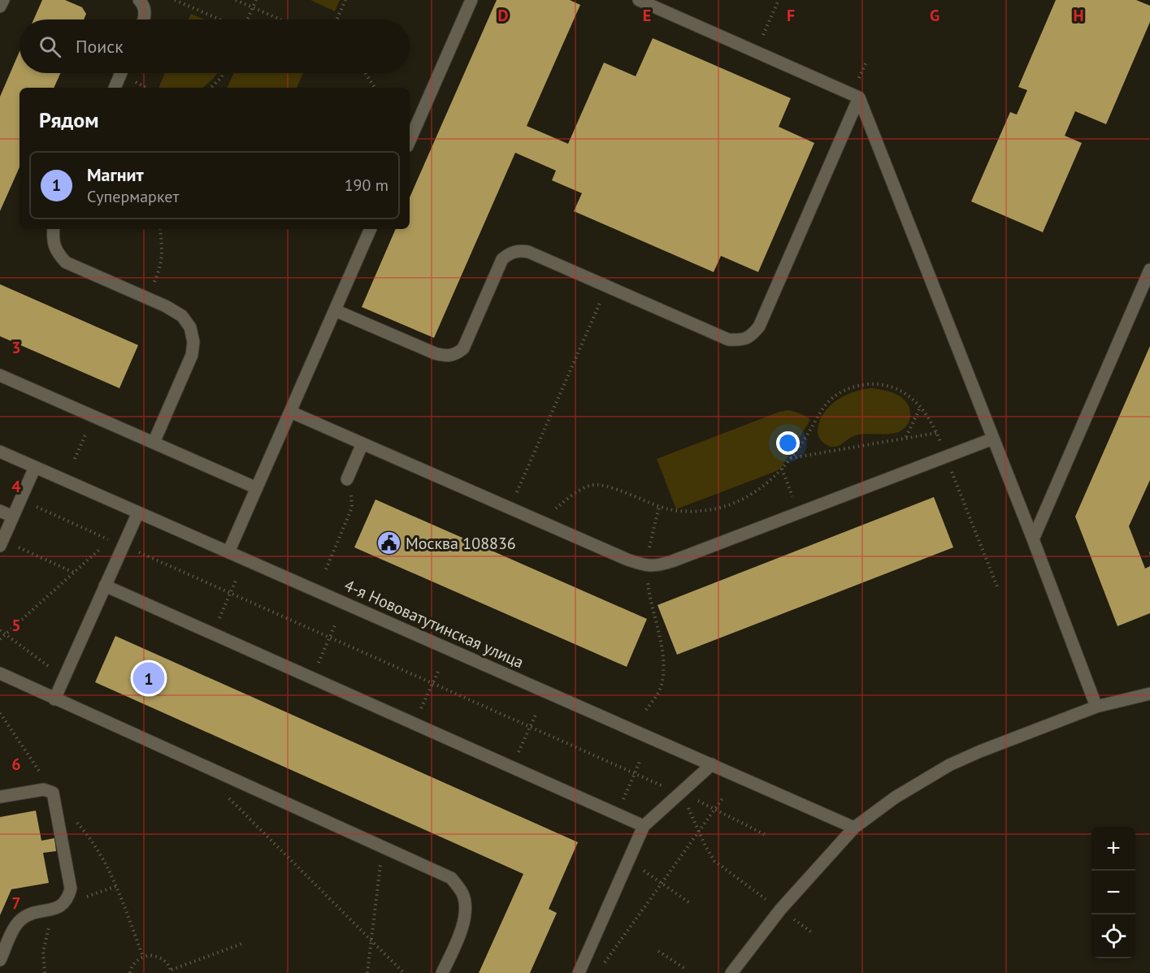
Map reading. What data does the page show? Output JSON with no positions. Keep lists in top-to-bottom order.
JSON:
{
  "streets": {
    "street": ["4-я Нововатутинская улица"]
  },
  "places": {
    "public building": ["Москва 108836"]
  },
  "page": {
    "search": "Поиск",
    "heading": "Рядом",
    "list": [
      {
        "mark": "1",
        "name": "Магнит",
        "note": "Супермаркет",
        "value": "190 m"
      }
    ],
    "pins": "1",
    "map_buttons": ["+", "−"]
  },
  "grid": {
    "columns": [
      "D",
      "E",
      "F",
      "G",
      "H"
    ],
    "rows": [
      "3",
      "4",
      "5",
      "6",
      "7"
    ]
  }
}
